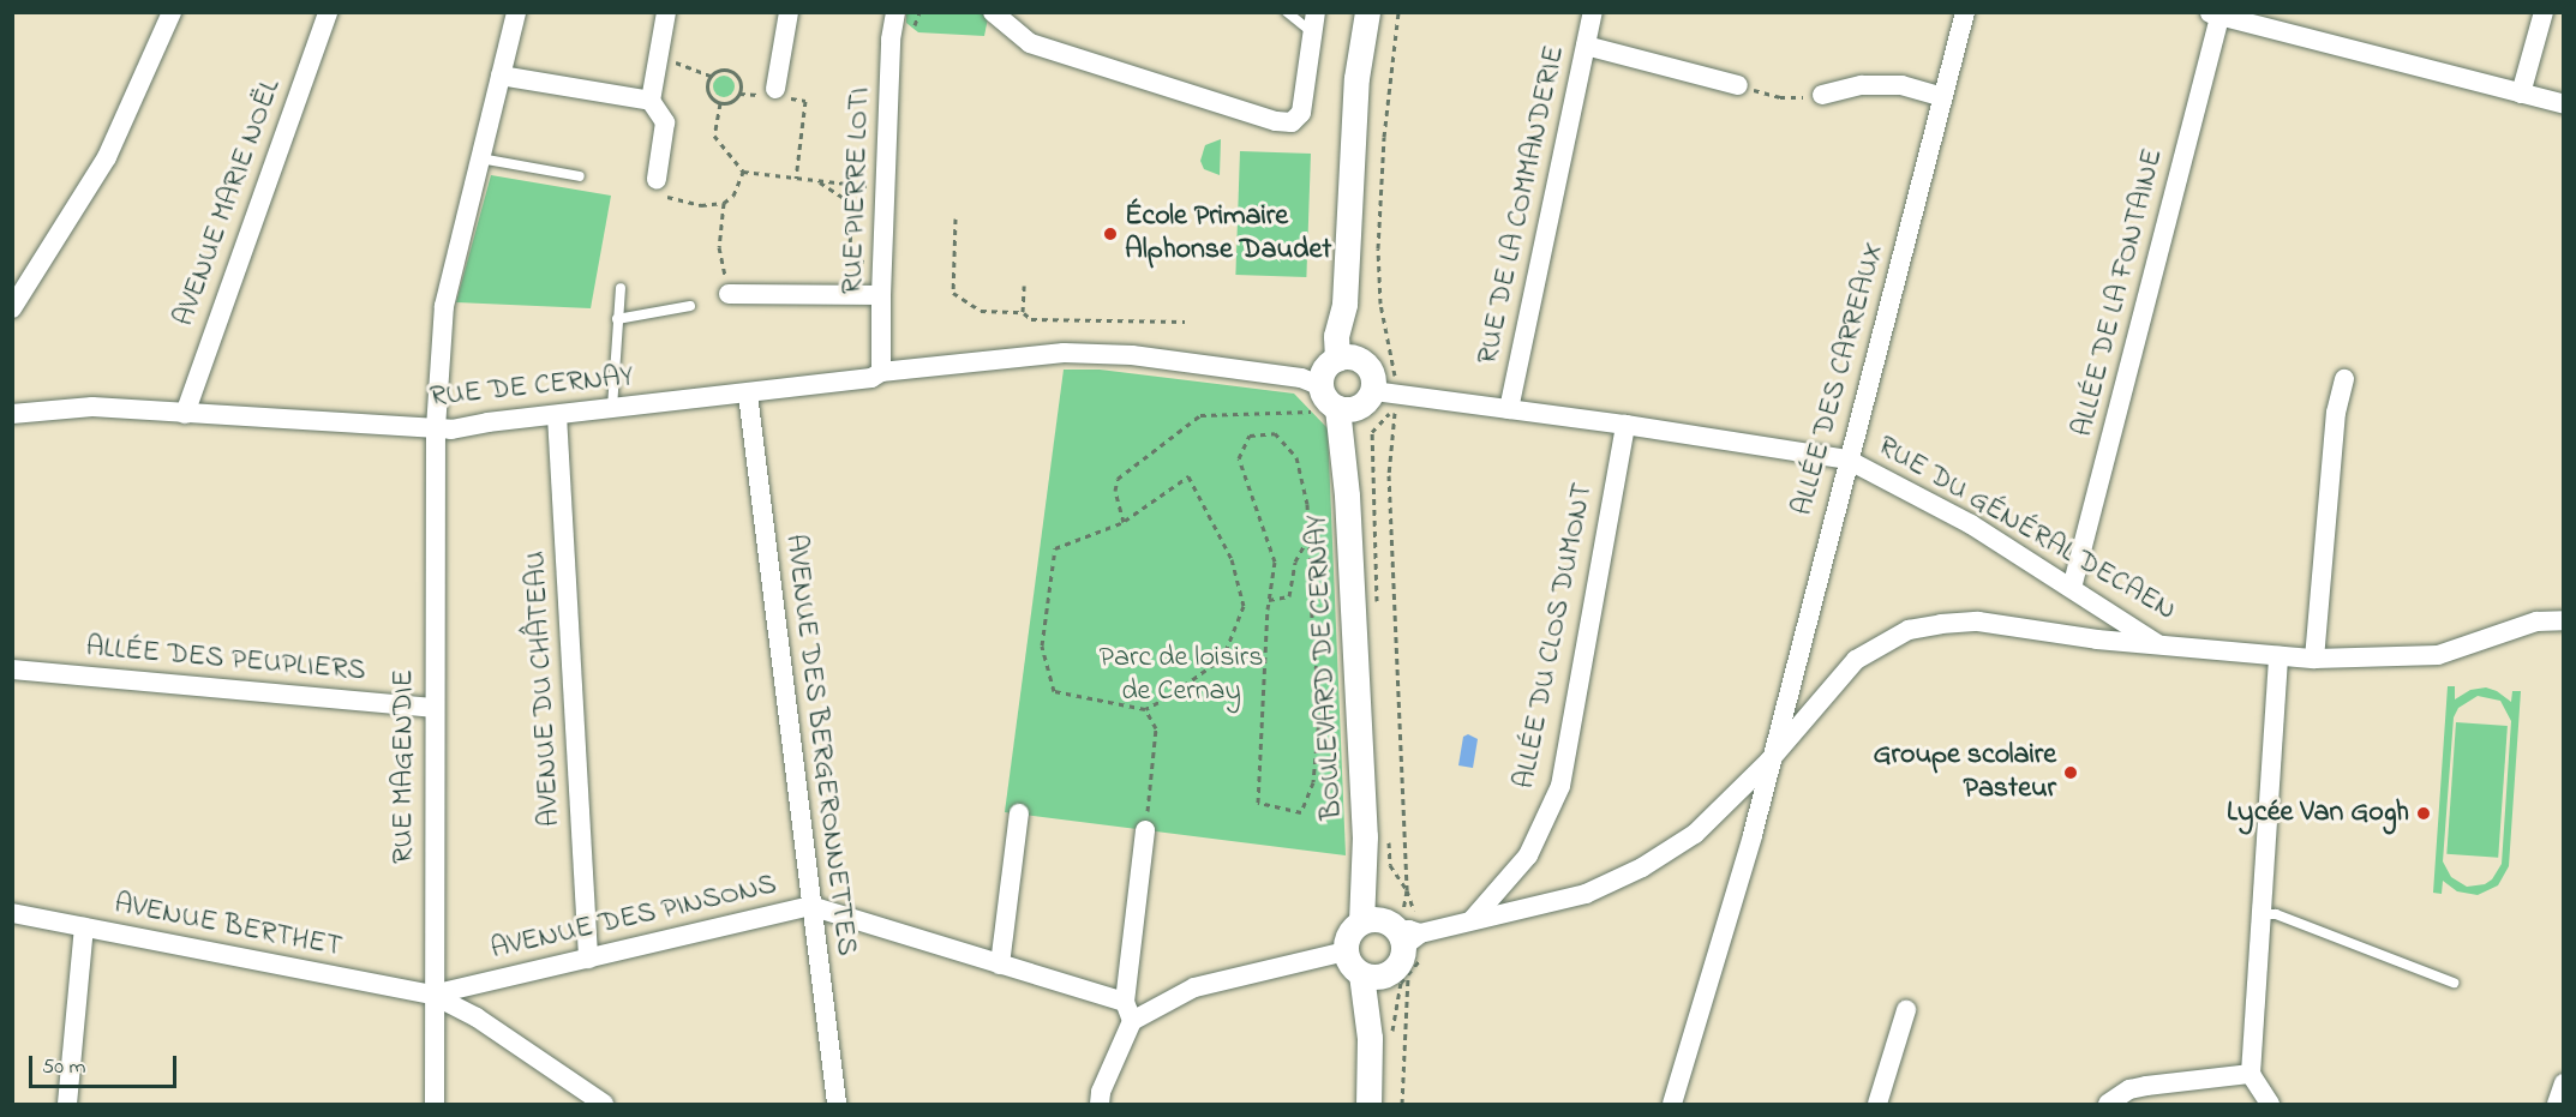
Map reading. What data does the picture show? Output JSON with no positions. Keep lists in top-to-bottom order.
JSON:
{
  "streets": {
    "street": [
      "RUE PIERRE LOTI",
      "AVENUE MARIE NOËL",
      "RUE DE LA COMMANDERIE",
      "ALLÉE DE LA FONTAINE",
      "ALLÉE DES CARREAUX",
      "RUE DE CERNAY",
      "RUE DU GÉNÉRAL DECAEN",
      "ALLÉE DU CLOS DUMONT",
      "ALLÉE DES PEUPLIERS",
      "BOULEVARD DE CERNAY",
      "AVENUE DU CHÂTEAU",
      "AVENUE DES BERGERONNETTES",
      "RUE MAGENDIE",
      "AVENUE DES PINSONS",
      "AVENUE BERTHET"
    ]
  },
  "crossings": [
    ["RUE PIERRE LOTI", "RUE DE CERNAY"],
    ["AVENUE MARIE NOËL", "RUE DE CERNAY"],
    ["RUE DE LA COMMANDERIE", "RUE DU GÉNÉRAL DECAEN"],
    ["ALLÉE DE LA FONTAINE", "RUE DU GÉNÉRAL DECAEN"],
    ["ALLÉE DES CARREAUX", "RUE DU GÉNÉRAL DECAEN"],
    ["RUE DE CERNAY", "AVENUE DU CHÂTEAU"],
    ["RUE DE CERNAY", "AVENUE DES BERGERONNETTES"],
    ["RUE DE CERNAY", "RUE MAGENDIE"],
    ["RUE DU GÉNÉRAL DECAEN", "ALLÉE DU CLOS DUMONT"],
    ["RUE DU GÉNÉRAL DECAEN", "BOULEVARD DE CERNAY"],
    ["ALLÉE DES PEUPLIERS", "RUE MAGENDIE"],
    ["AVENUE DU CHÂTEAU", "AVENUE DES PINSONS"],
    ["AVENUE DES BERGERONNETTES", "AVENUE DES PINSONS"],
    ["RUE MAGENDIE", "AVENUE DES PINSONS"],
    ["RUE MAGENDIE", "AVENUE BERTHET"],
    ["AVENUE DES PINSONS", "AVENUE BERTHET"]
  ],
  "parks": ["Parc de loisirs de Cernay"],
  "places": ["École Primaire Alphonse Daudet", "Groupe scolaire Pasteur", "Lycée Van Gogh"],
  "scale_bar": "50 m"
}
